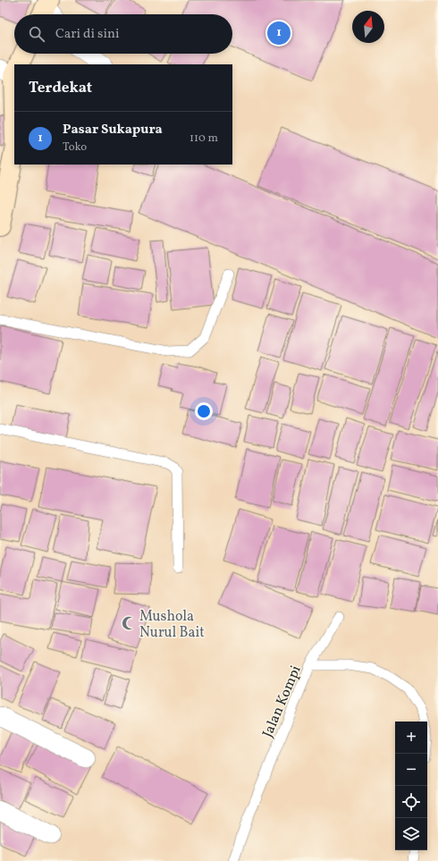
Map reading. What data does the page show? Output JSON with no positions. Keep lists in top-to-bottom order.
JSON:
{
  "streets": {
    "lane": ["Jalan Kompi"]
  },
  "places": {
    "mosque": ["Mushola Nurul Bait"]
  },
  "north": "top",
  "page": {
    "search": "Cari di sini",
    "pins": "1",
    "heading": "Terdekat",
    "list": [
      {
        "mark": "1",
        "name": "Pasar Sukapura",
        "note": "Toko",
        "value": "110 m"
      }
    ],
    "map_buttons": ["+", "−"]
  }
}
